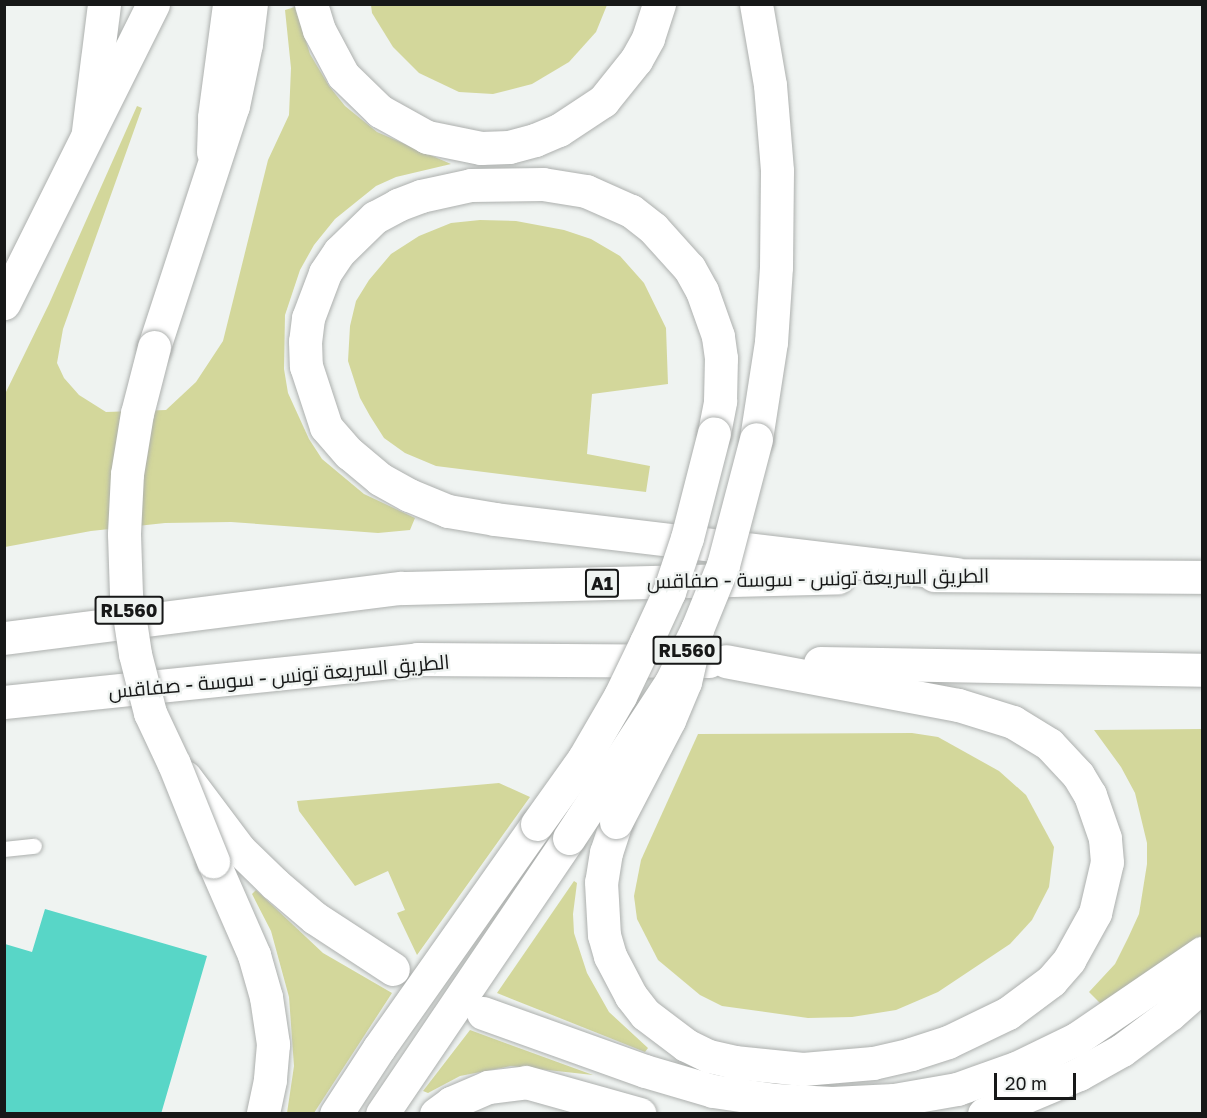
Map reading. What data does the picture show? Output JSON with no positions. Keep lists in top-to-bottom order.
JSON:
{
  "streets": {
    "main road": ["الطريق السريعة تونس - سوسة - صفاقس", "A1", "RL560"]
  },
  "scale_bar": "20 m"
}
